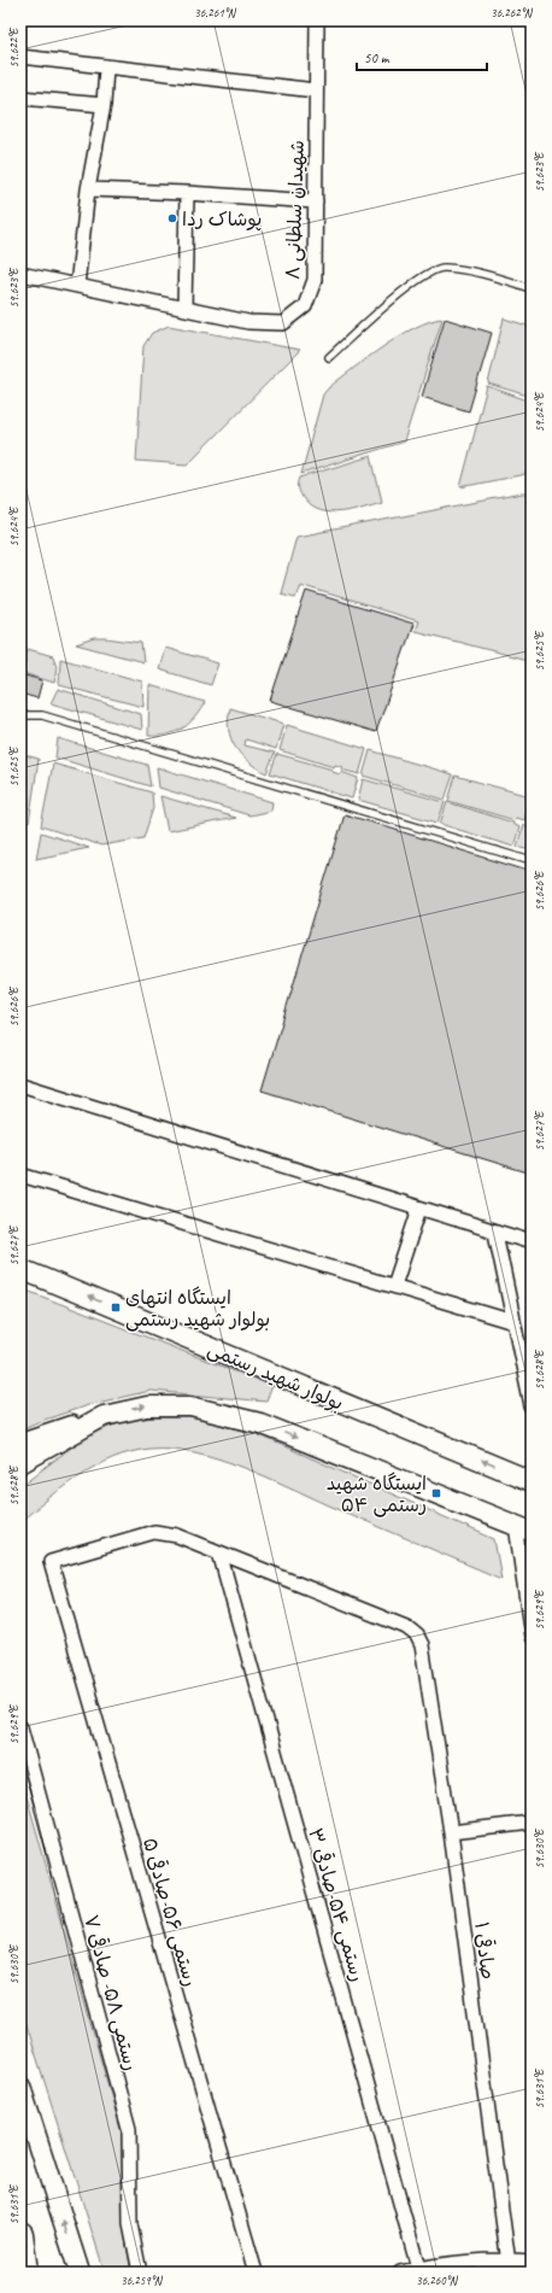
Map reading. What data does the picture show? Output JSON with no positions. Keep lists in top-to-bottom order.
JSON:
{
  "streets": {
    "main road": ["بولوار شهید رستمی"],
    "street": [
      "شهیدان سلطانی ۸",
      "رستمی ۵۴-صادقی ۳",
      "رستمی ۵۶-صادقی ۵",
      "صادقی ۱",
      "رستمی ۵۸- صادقی ۷"
    ]
  },
  "crossings": [
    ["رستمی ۵۴-صادقی ۳", "رستمی ۵۶-صادقی ۵"],
    ["رستمی ۵۴-صادقی ۳", "صادقی ۱"],
    ["رستمی ۵۶-صادقی ۵", "صادقی ۱"]
  ],
  "places": {
    "other": ["پوشاک ردا"],
    "transit": ["ایستگاه انتهای بولوار شهید رستمی", "ایستگاه شهید رستمی ۵۴"]
  },
  "scale_bar": "50 m",
  "coordinates": [
    "36.261°N",
    "36.262°N",
    "59.622°E",
    "59.623°E",
    "59.624°E",
    "59.625°E",
    "59.626°E",
    "59.627°E",
    "59.628°E",
    "59.629°E",
    "59.630°E",
    "59.631°E",
    "36.259°N",
    "36.260°N"
  ]
}
